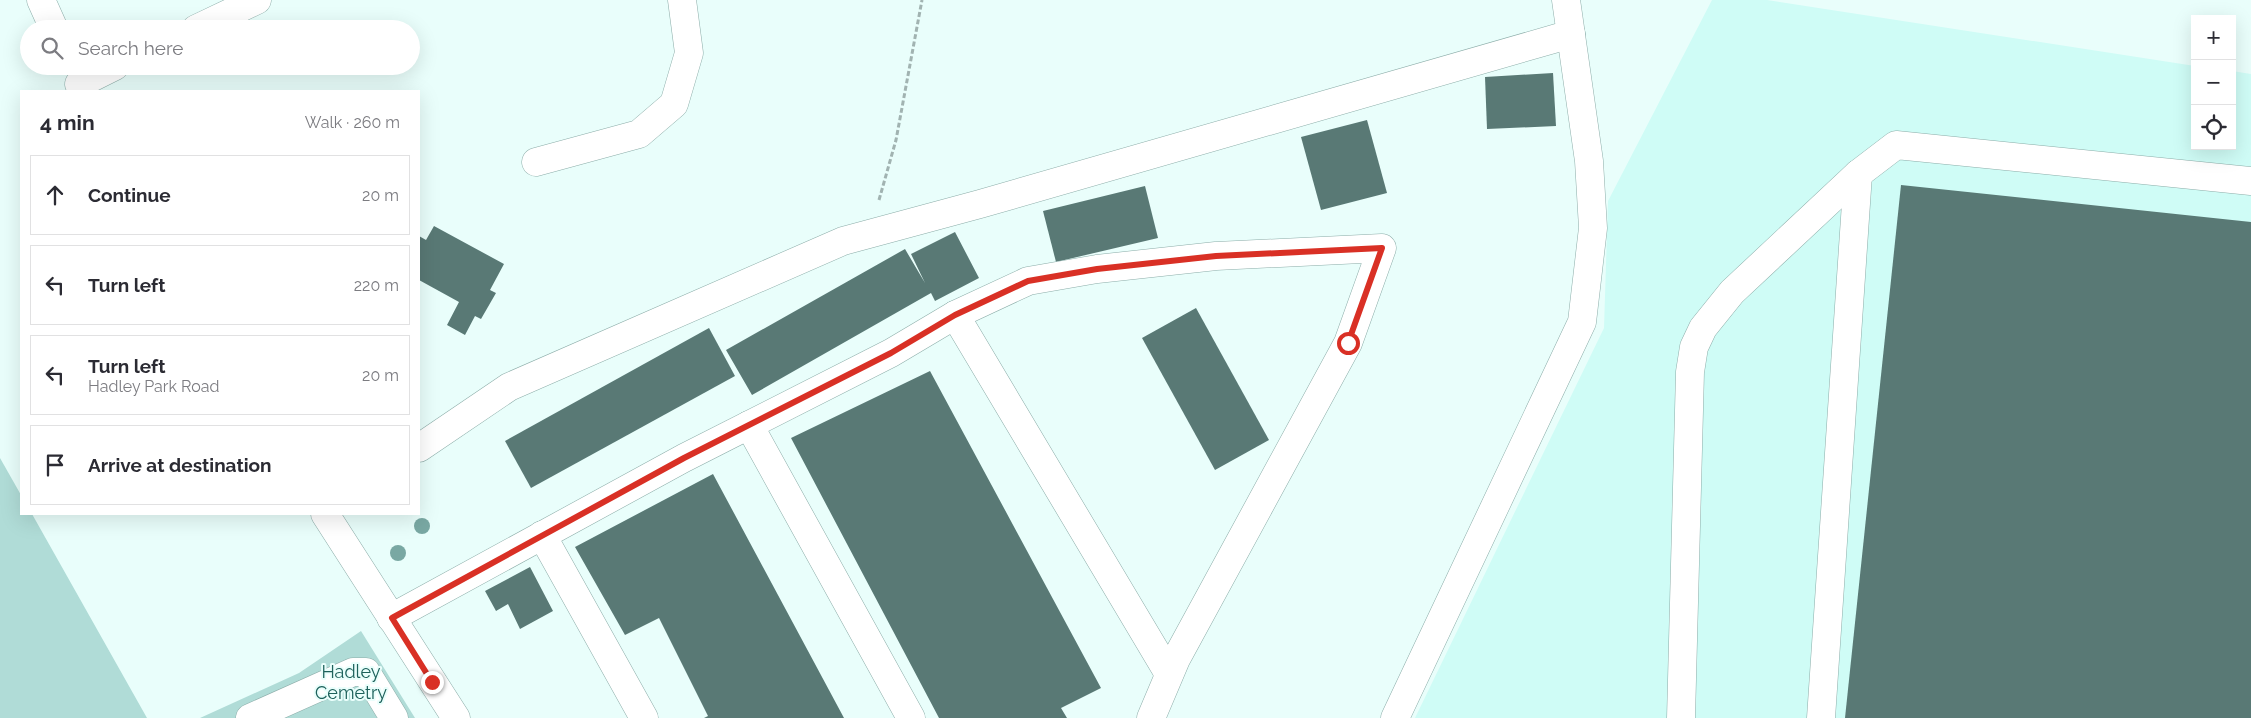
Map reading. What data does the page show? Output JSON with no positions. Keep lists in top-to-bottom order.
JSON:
{
  "parks": ["Hadley Cemetry"],
  "page": {
    "map_buttons": ["+", "−"],
    "search": "Search here",
    "heading": ["4 min", "Walk · 260 m"],
    "list": [
      ["Continue", "20 m"],
      ["Turn left", "220 m"],
      ["Turn left", "Hadley Park Road", "20 m"],
      "Arrive at destination"
    ]
  }
}
